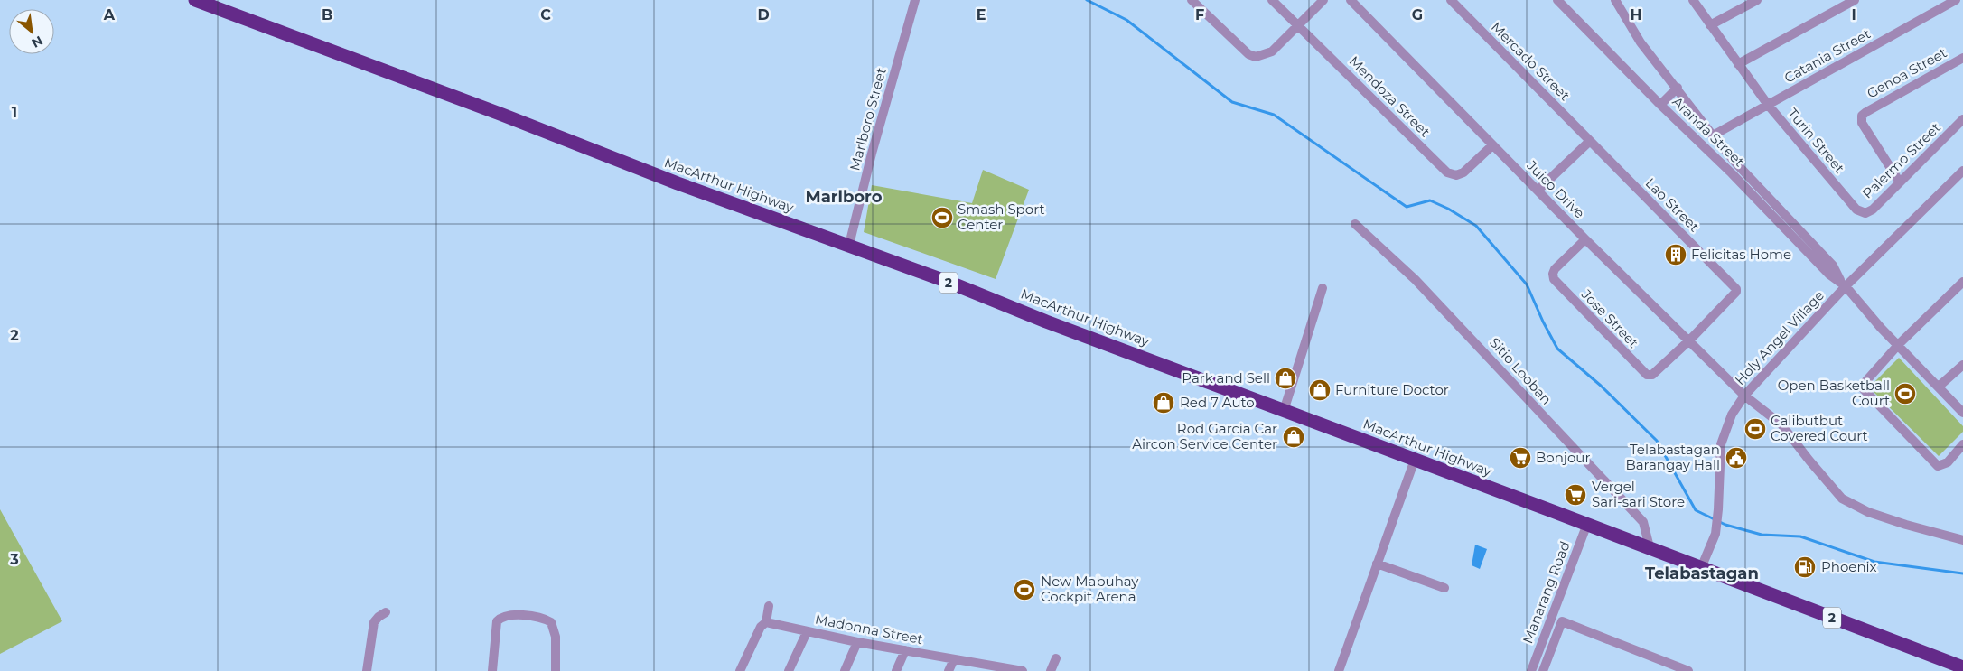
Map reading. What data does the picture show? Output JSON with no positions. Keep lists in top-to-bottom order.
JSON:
{
  "streets": {
    "highway": ["MacArthur Highway", "2"],
    "street": [
      "Catania Street",
      "Mercado Street",
      "Genoa Street",
      "Mendoza Street",
      "Marlboro Street",
      "Aranda Street",
      "Turin Street",
      "Palermo Street",
      "Juico Drive",
      "Lao Street",
      "Jose Street",
      "Holy Angel Village",
      "Sitio Looban",
      "Manarang Road",
      "Madonna Street"
    ]
  },
  "crossings": [
    ["Catania Street", "Aranda Street"],
    ["Catania Street", "Turin Street"],
    ["Mercado Street", "Lao Street"],
    ["Genoa Street", "Palermo Street"],
    ["Mendoza Street", "Juico Drive"],
    ["Marlboro Street", "MacArthur Highway"],
    ["Aranda Street", "Holy Angel Village"],
    ["Turin Street", "Palermo Street"],
    ["MacArthur Highway", "Holy Angel Village"],
    ["MacArthur Highway", "Sitio Looban"],
    ["MacArthur Highway", "Manarang Road"],
    ["Juico Drive", "Lao Street"],
    ["Juico Drive", "Jose Street"],
    ["Juico Drive", "Holy Angel Village"],
    ["Lao Street", "Jose Street"]
  ],
  "districts": ["Marlboro", "Telabastagan"],
  "places": {
    "sports": [
      "Smash Sport Center",
      "Open Basketball Court",
      "Calibutbut Covered Court",
      "New Mabuhay Cockpit Arena"
    ],
    "building": ["Felicitas Home"],
    "shop": [
      "Park and Sell",
      "Furniture Doctor",
      "Red 7 Auto",
      "Rod Garcia Car Aircon Service Center"
    ],
    "supermarket": ["Bonjour", "Vergel Sari-sari Store"],
    "public building": ["Telabastagan Barangay Hall"],
    "fuel station": ["Phoenix"]
  },
  "north": "bottom right",
  "grid": {
    "columns": [
      "A",
      "B",
      "C",
      "D",
      "E",
      "F",
      "G",
      "H",
      "I"
    ],
    "rows": ["1", "2", "3"]
  }
}
